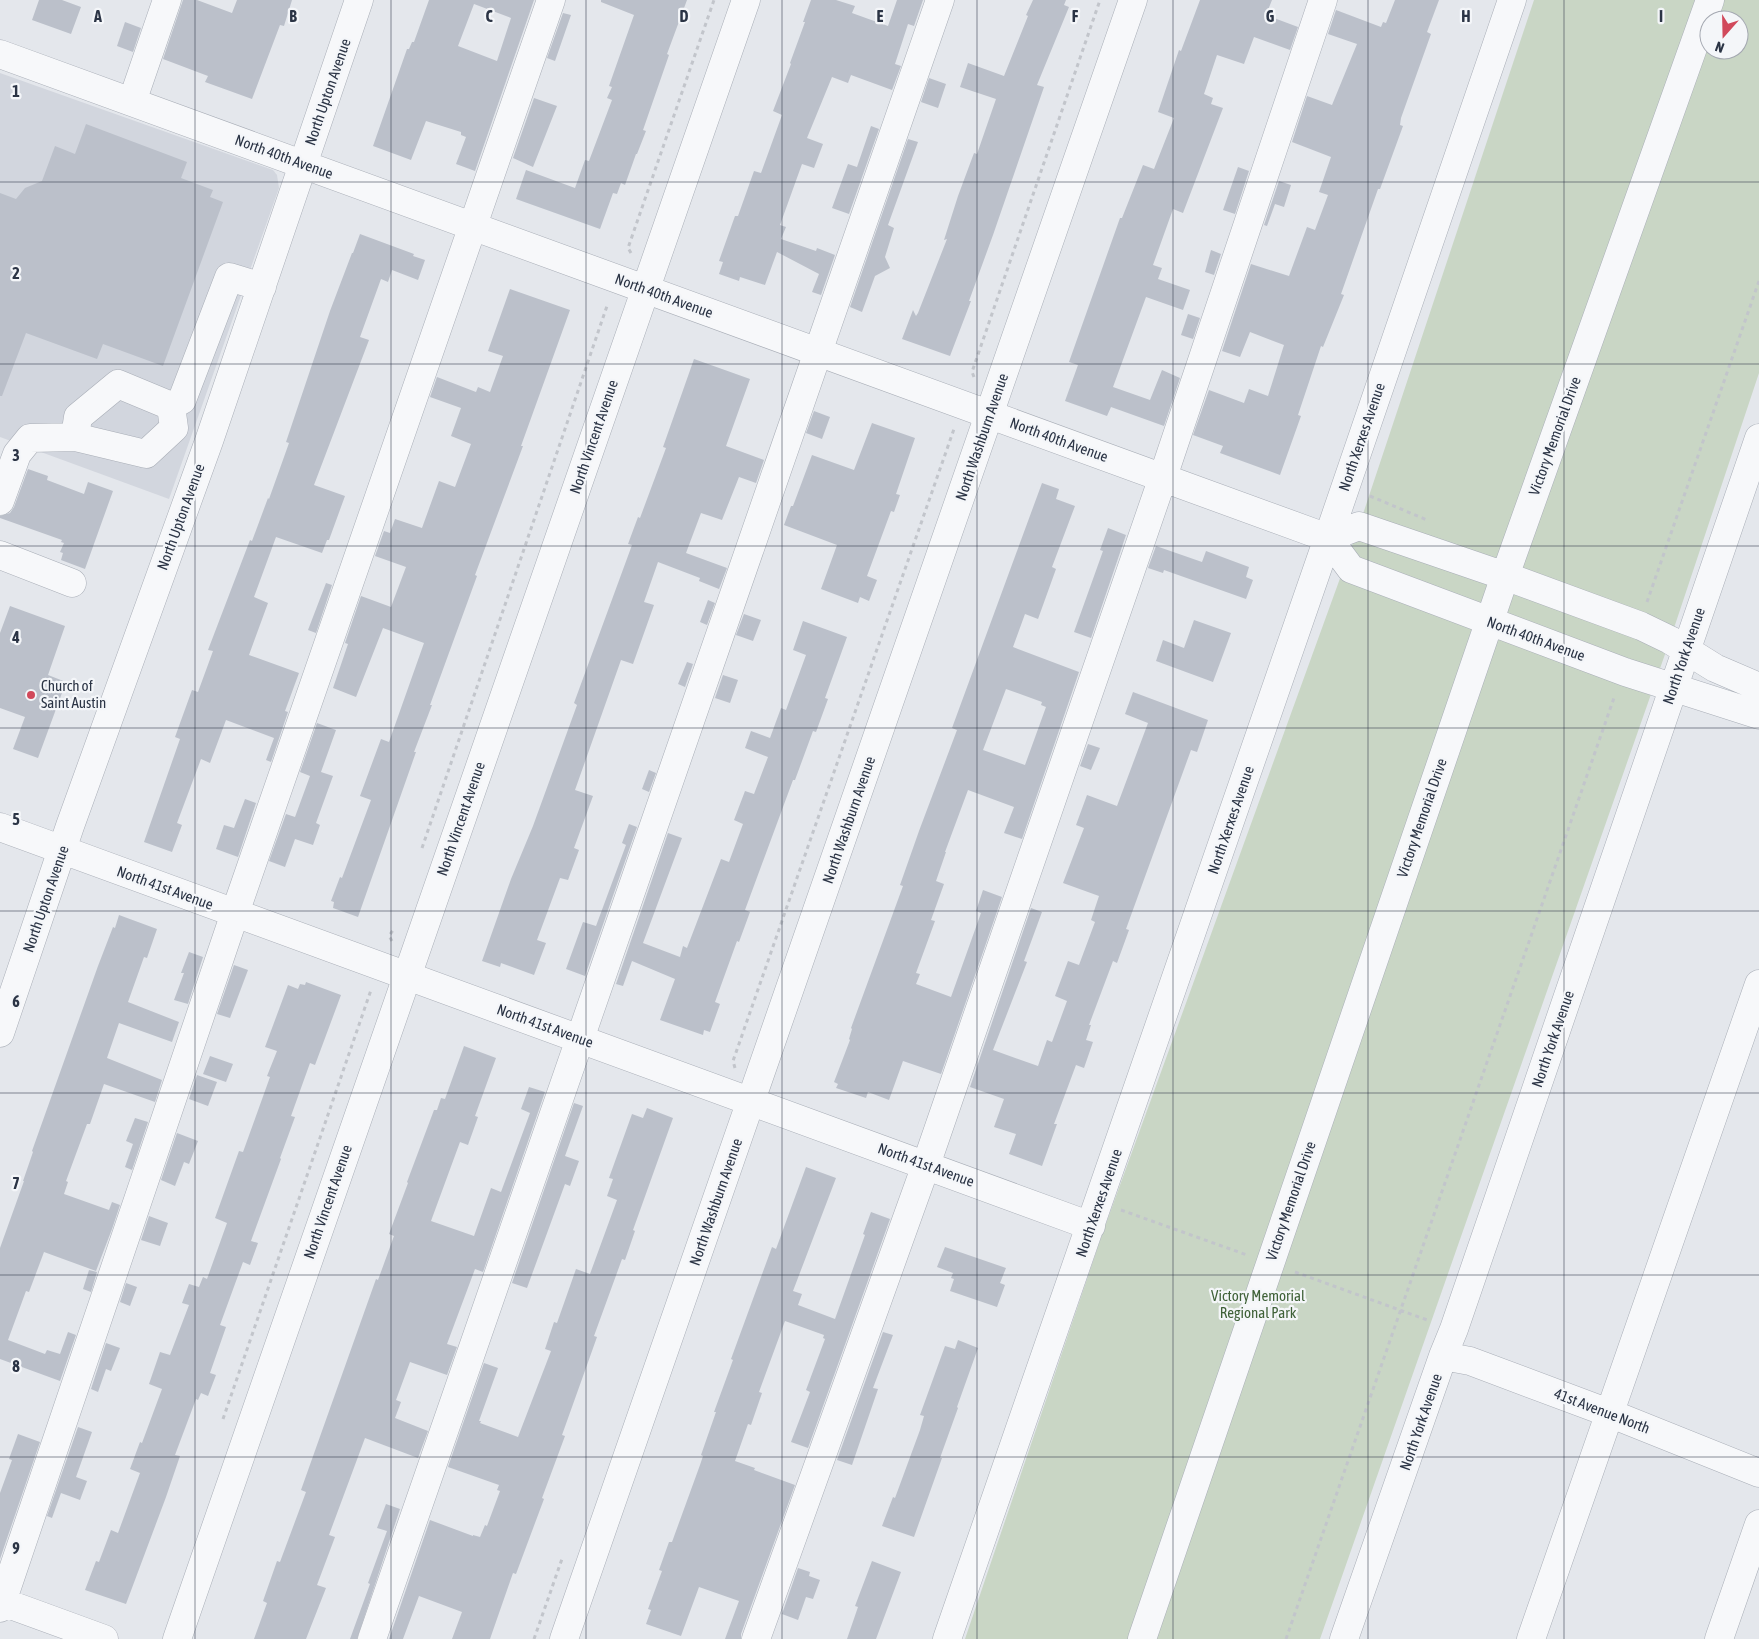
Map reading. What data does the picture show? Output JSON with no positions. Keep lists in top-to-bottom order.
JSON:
{
  "streets": {
    "street": [
      "North Upton Avenue",
      "North 40th Avenue",
      "Victory Memorial Drive",
      "North Vincent Avenue",
      "North Washburn Avenue",
      "North Xerxes Avenue",
      "North York Avenue",
      "North 41st Avenue",
      "41st Avenue North"
    ]
  },
  "crossings": [
    ["North Upton Avenue", "North 40th Avenue"],
    ["North Upton Avenue", "North 41st Avenue"],
    ["North 40th Avenue", "Victory Memorial Drive"],
    ["North 40th Avenue", "North Vincent Avenue"],
    ["North 40th Avenue", "North Washburn Avenue"],
    ["North 40th Avenue", "North Xerxes Avenue"],
    ["North 40th Avenue", "North York Avenue"],
    ["North Vincent Avenue", "North 41st Avenue"],
    ["North Washburn Avenue", "North 41st Avenue"],
    ["North Xerxes Avenue", "North 41st Avenue"],
    ["North York Avenue", "41st Avenue North"]
  ],
  "parks": ["Victory Memorial Regional Park"],
  "places": ["Church of Saint Austin"],
  "north": "bottom",
  "grid": {
    "columns": [
      "A",
      "B",
      "C",
      "D",
      "E",
      "F",
      "G",
      "H",
      "I"
    ],
    "rows": [
      "1",
      "2",
      "3",
      "4",
      "5",
      "6",
      "7",
      "8",
      "9"
    ]
  }
}
